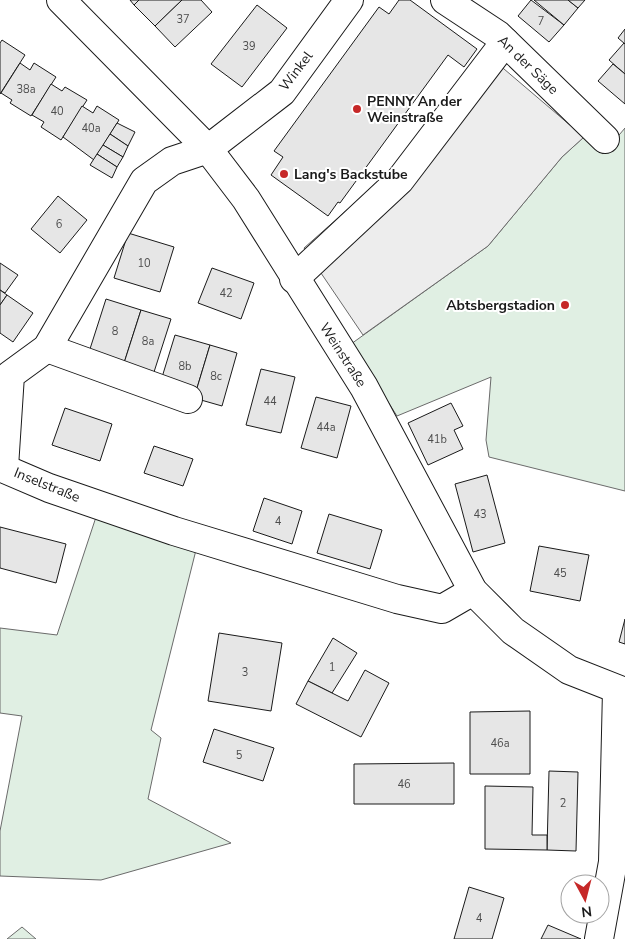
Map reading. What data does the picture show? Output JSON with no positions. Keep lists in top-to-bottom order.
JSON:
{
  "streets": {
    "street": [
      "An der Säge",
      "Winkel",
      "Weinstraße",
      "Inselstraße"
    ]
  },
  "crossings": [
    ["Winkel", "Weinstraße"],
    ["Winkel", "Inselstraße"],
    ["Weinstraße", "Inselstraße"]
  ],
  "places": ["PENNY An der Weinstraße", "Lang's Backstube", "Abtsbergstadion"],
  "house_numbers": [
    "37",
    "7",
    "39",
    "38a",
    "40",
    "40a",
    "6",
    "10",
    "42",
    "8",
    "8a",
    "8b",
    "8c",
    "44",
    "44a",
    "41b",
    "43",
    "4",
    "45",
    "1",
    "3",
    "46a",
    "5",
    "46",
    "2",
    "4"
  ],
  "north": "bottom"
}
